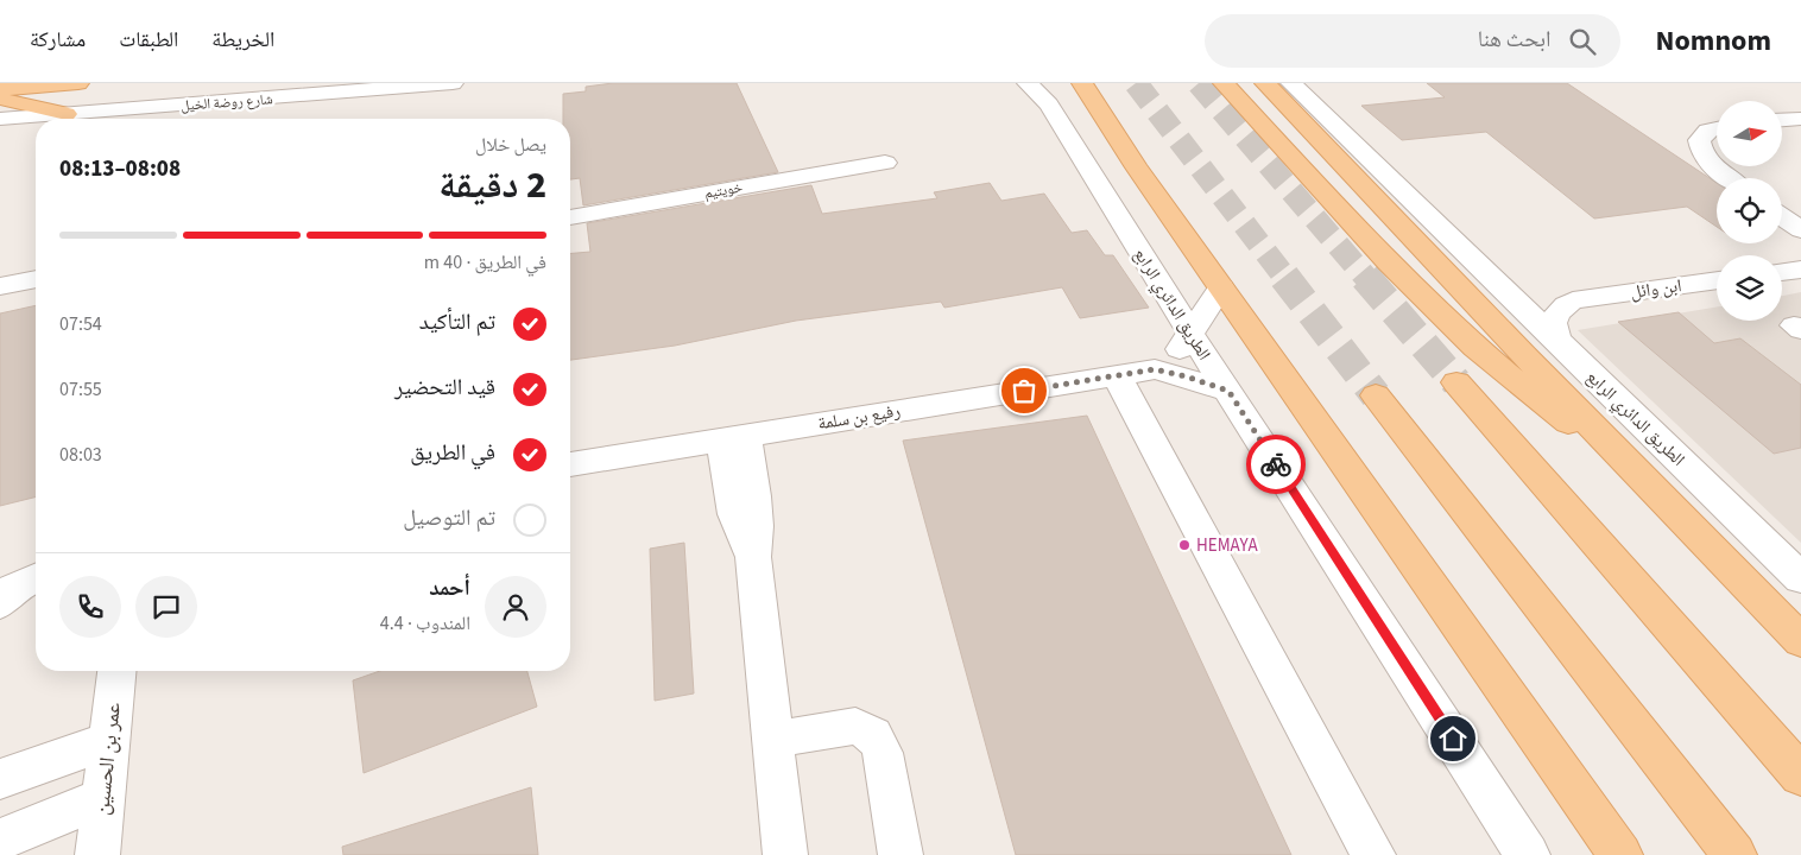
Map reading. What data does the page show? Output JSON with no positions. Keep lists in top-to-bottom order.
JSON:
{
  "streets": {
    "street": [
      "شارع روضة الخيل",
      "خويتيم",
      "ابن وائل",
      "الطريق الدائري الرابع",
      "رفيع بن سلمة",
      "عمر بن الحسين"
    ]
  },
  "crossings": [
    ["ابن وائل", "الطريق الدائري الرابع"],
    ["الطريق الدائري الرابع", "رفيع بن سلمة"]
  ],
  "places": ["HEMAYA"],
  "north": "right",
  "page": {
    "header": "Nomnom",
    "search": "ابحث هنا",
    "nav": ["الخريطة", "الطبقات", "مشاركة"],
    "heading": ["2 دقيقة", "يصل خلال", "08:08–08:13"],
    "panel": ["أحمد", "المندوب · 4.4"],
    "bar": "في الطريق · 40 m",
    "list": [
      ["تم التأكيد", "07:54"],
      ["قيد التحضير", "07:55"],
      ["في الطريق", "08:03"],
      "تم التوصيل"
    ]
  }
}
